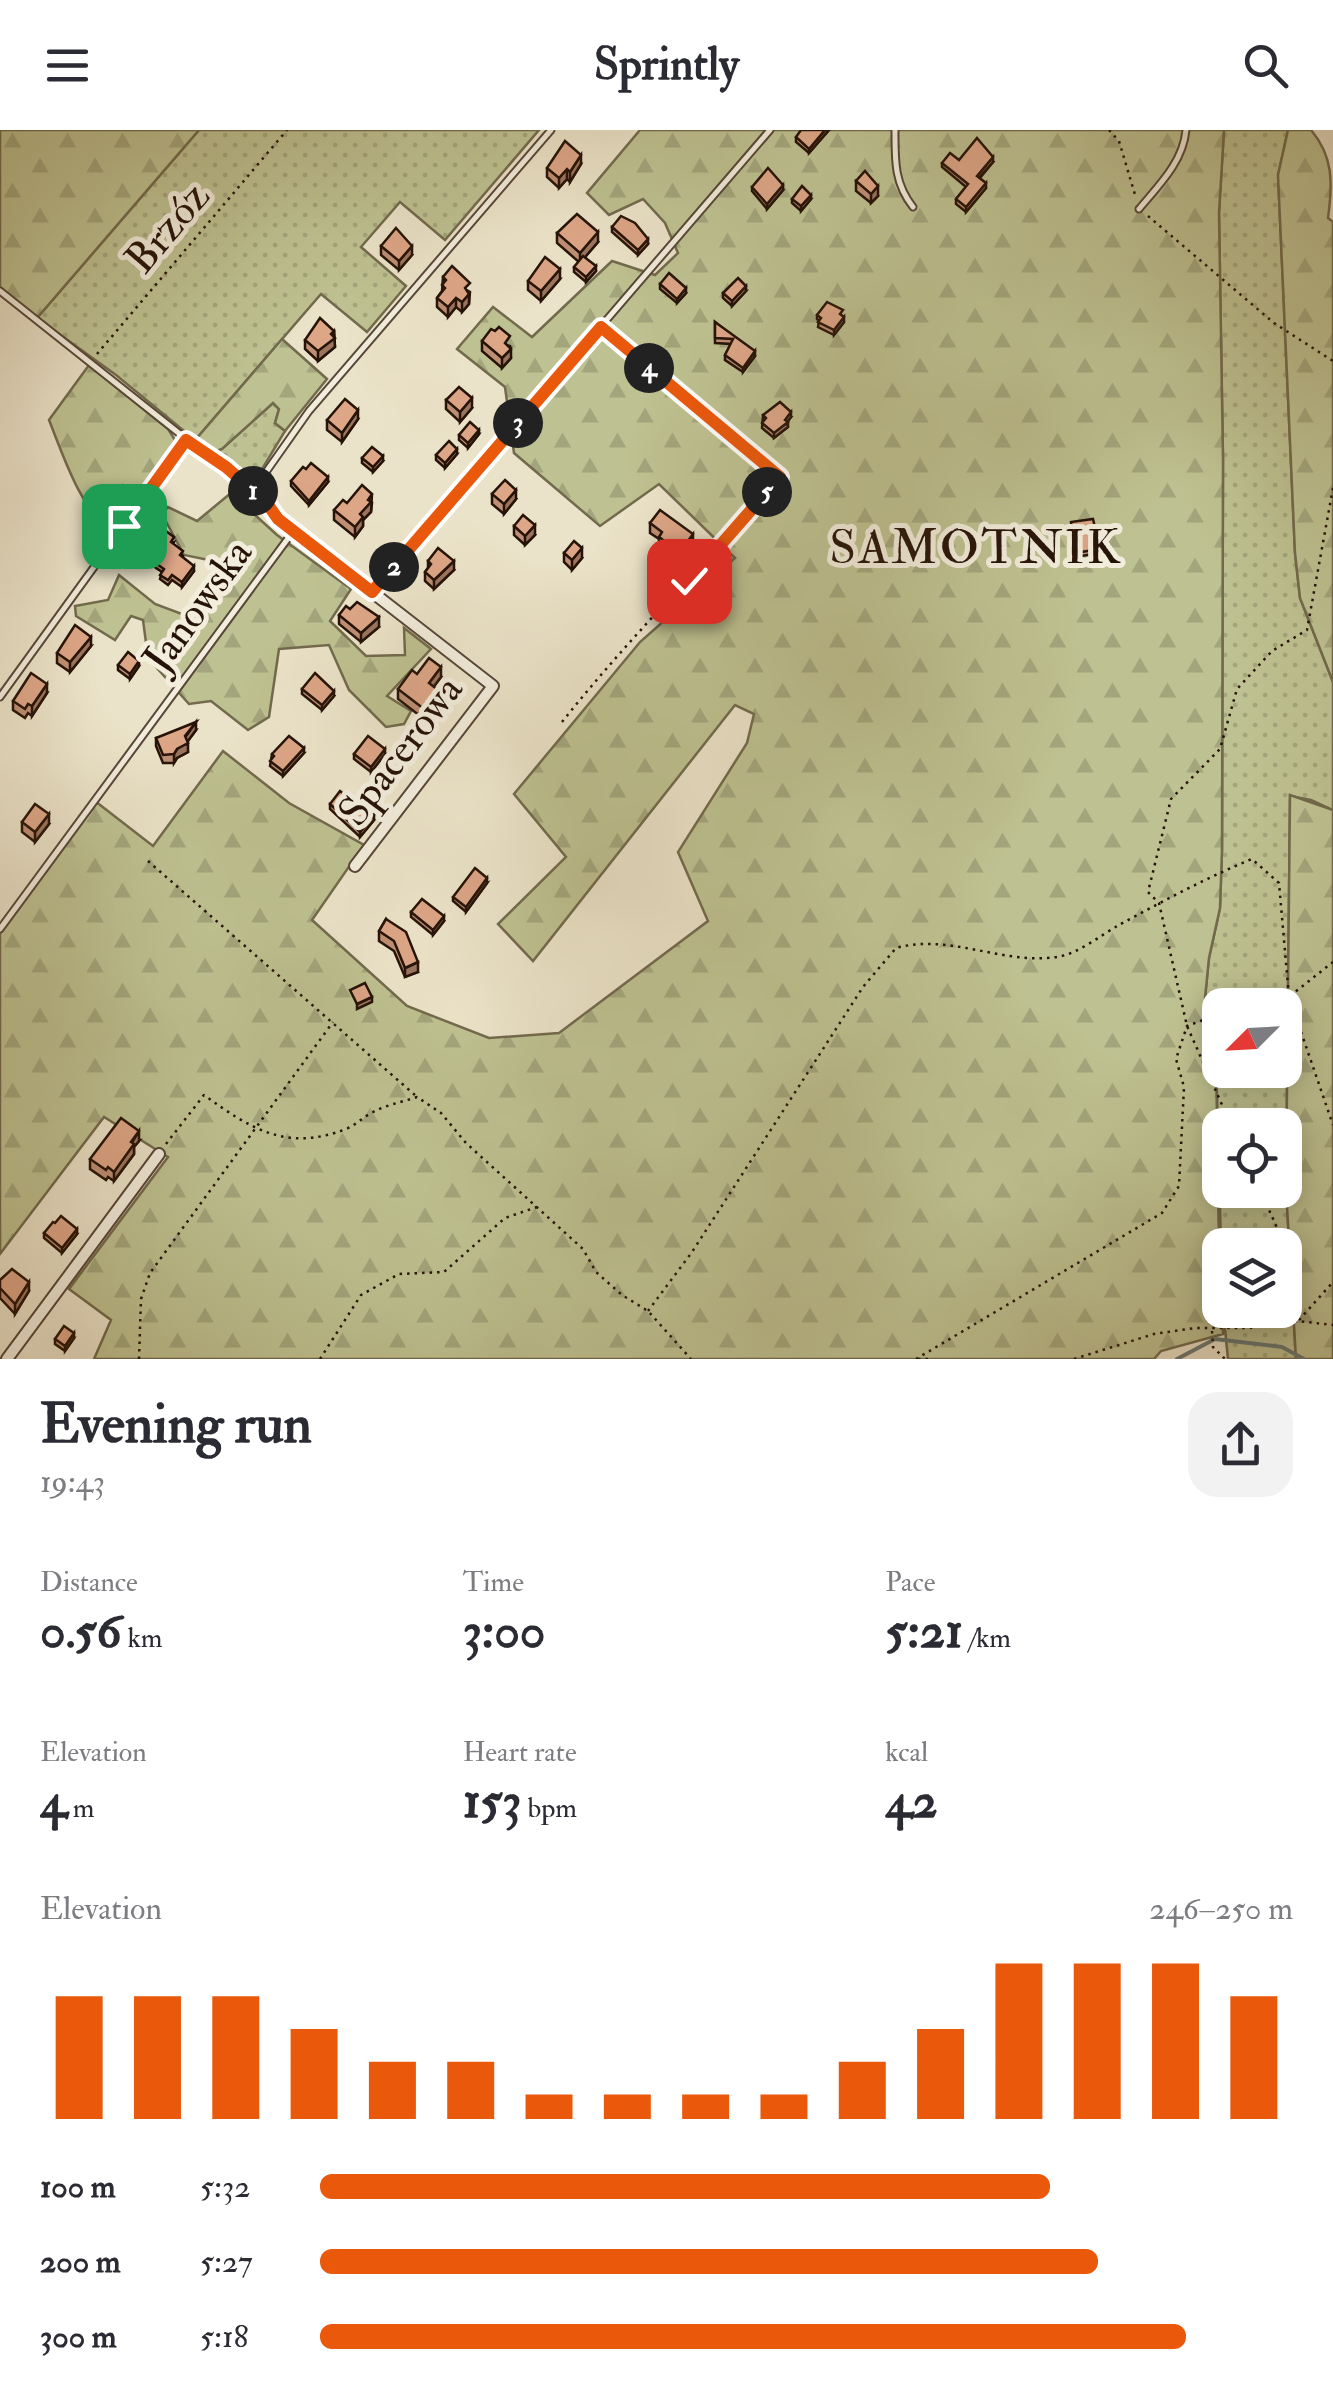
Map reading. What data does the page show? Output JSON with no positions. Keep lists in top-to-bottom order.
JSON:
{
  "streets": {
    "street": ["Janowska", "Spacerowa"],
    "path": ["Brzóz"]
  },
  "crossings": [
    ["Brzóz", "Janowska"],
    ["Janowska", "Spacerowa"]
  ],
  "districts": ["SAMOTNIK"],
  "north": "bottom left",
  "page": {
    "header": "Sprintly",
    "pins": [
      "4",
      "3",
      "1",
      "5",
      "2"
    ],
    "heading": ["Evening run", "19:43"],
    "stats": [
      ["Distance", "0.56 km"],
      ["Time", "3:00"],
      ["Pace", "5:21 /km"],
      ["Elevation", "4 m"],
      ["Heart rate", "153 bpm"],
      ["kcal", "42"]
    ],
    "chart": ["Elevation", "246–250 m"],
    "list": [
      {
        "name": "100 m",
        "note": "5:32"
      },
      {
        "name": "200 m",
        "note": "5:27"
      },
      {
        "name": "300 m",
        "note": "5:18"
      }
    ]
  }
}
